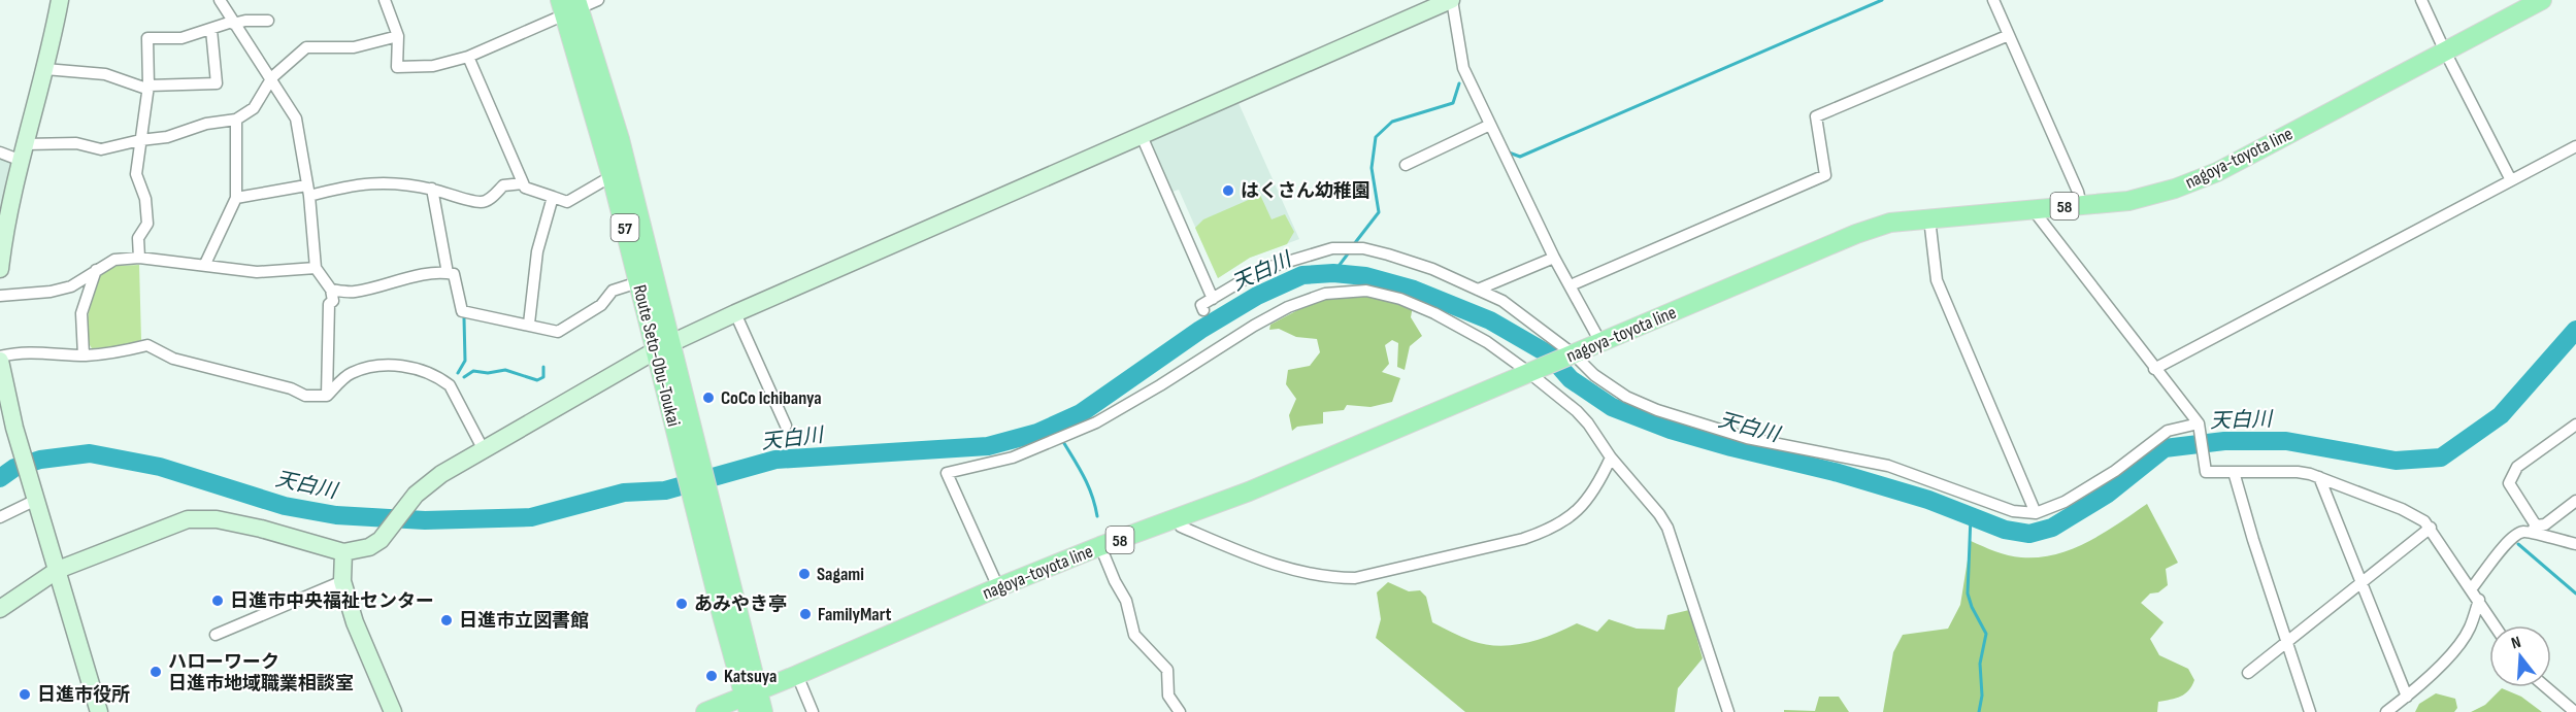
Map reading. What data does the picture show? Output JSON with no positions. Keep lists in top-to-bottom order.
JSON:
{
  "streets": {
    "main road": [
      "nagoya-toyota line",
      "58",
      "57",
      "Route Seto-Obu-Toukai"
    ]
  },
  "crossings": [
    ["nagoya-toyota line", "Route Seto-Obu-Toukai"]
  ],
  "water": ["天白川"],
  "places": [
    "はくさん幼稚園",
    "CoCo Ichibanya",
    "Sagami",
    "日進市中央福祉センター",
    "あみやき亭",
    "FamilyMart",
    "日進市立図書館",
    "ハローワーク 日進市地域職業相談室",
    "Katsuya",
    "日進市役所"
  ],
  "north": "top"
}
